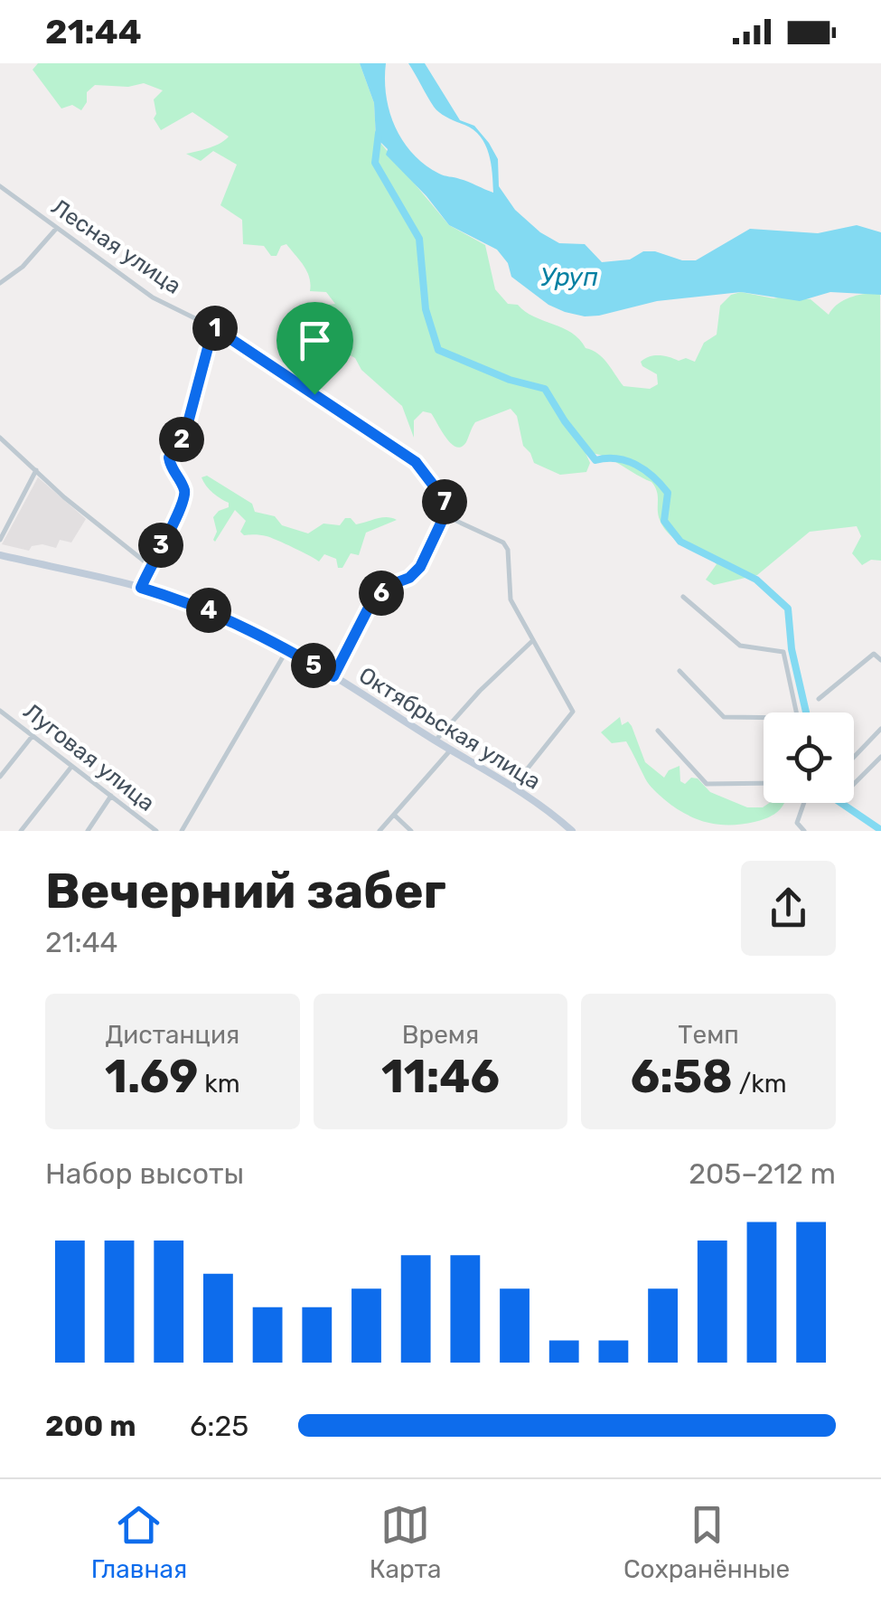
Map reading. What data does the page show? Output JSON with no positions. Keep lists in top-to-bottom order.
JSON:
{
  "streets": {
    "street": ["Лесная улица", "Октябрьская улица", "Луговая улица"]
  },
  "water": ["Уруп"],
  "page": {
    "status": "21:44",
    "pins": [
      "1",
      "2",
      "7",
      "3",
      "6",
      "4",
      "5"
    ],
    "heading": ["Вечерний забег", "21:44"],
    "stats": [
      ["Дистанция", "1.69 km"],
      ["Время", "11:46"],
      ["Темп", "6:58 /km"]
    ],
    "chart": ["Набор высоты", "205–212 m"],
    "list": [
      {
        "name": "200 m",
        "note": "6:25"
      }
    ],
    "tabs": ["Главная", "Карта", "Сохранённые"]
  }
}
